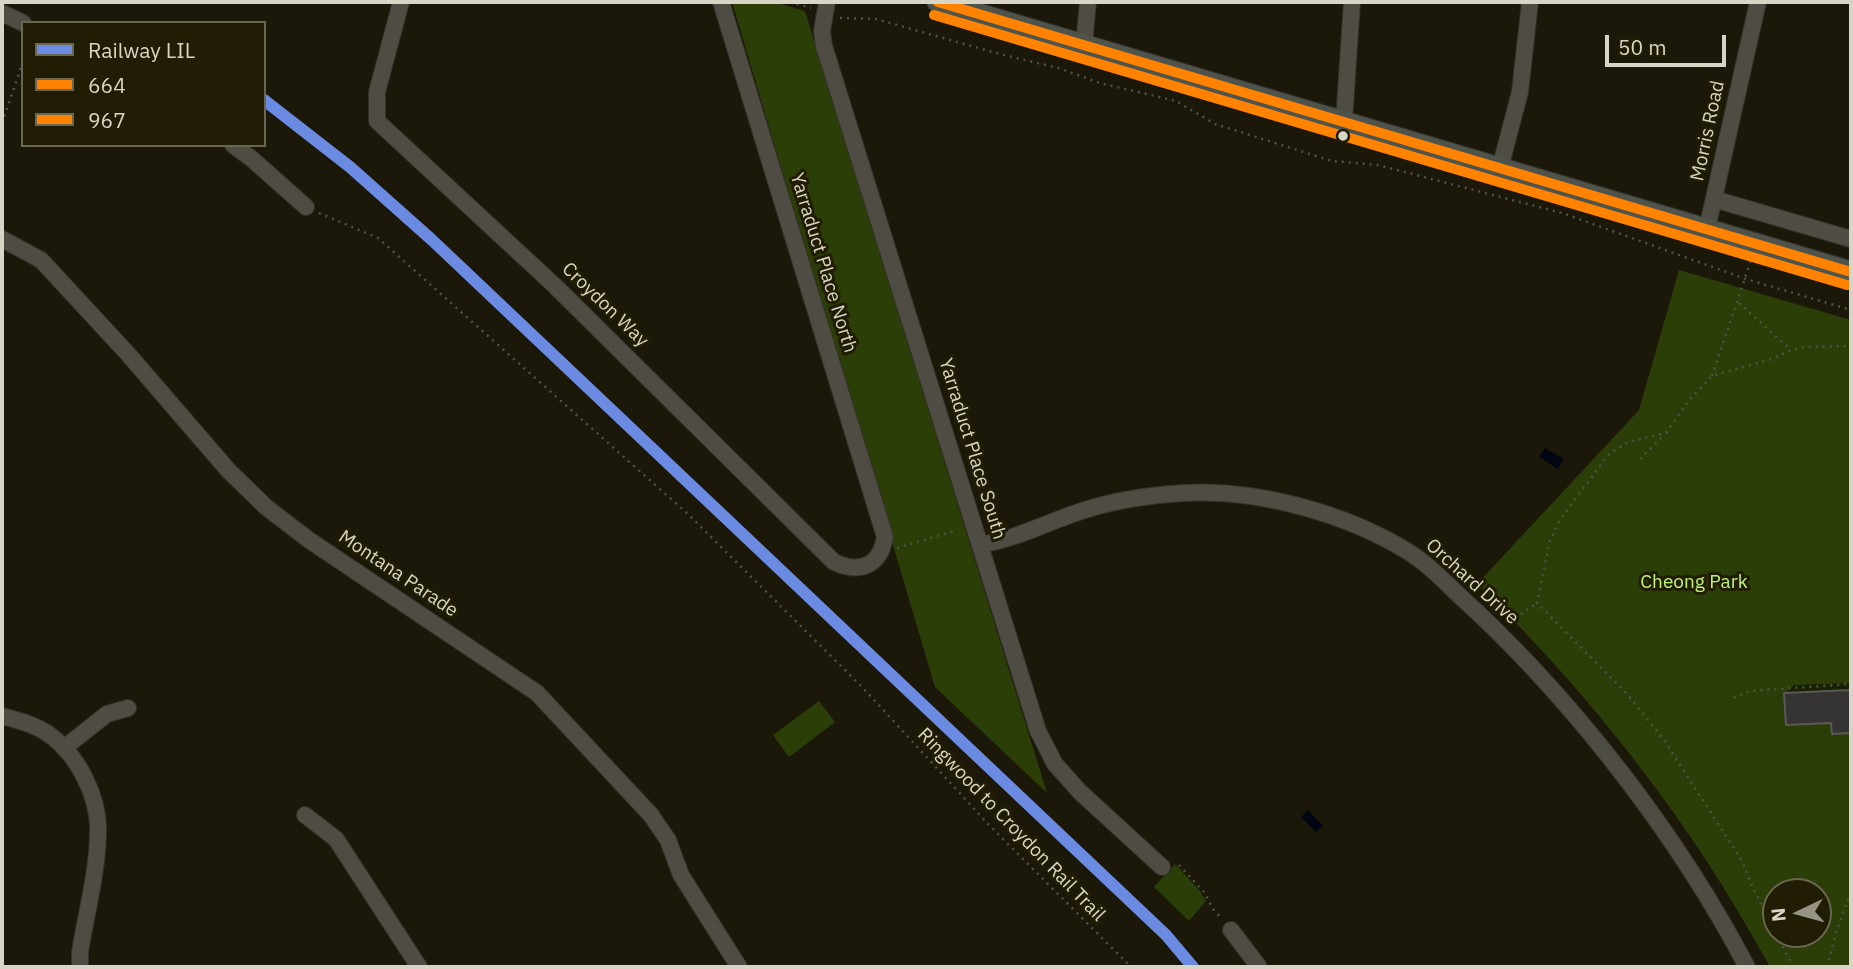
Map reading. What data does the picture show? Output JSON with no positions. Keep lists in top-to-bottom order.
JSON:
{
  "streets": {
    "street": [
      "Morris Road",
      "Yarraduct Place North",
      "Croydon Way",
      "Yarraduct Place South",
      "Montana Parade",
      "Orchard Drive"
    ],
    "path": ["Ringwood to Croydon Rail Trail"]
  },
  "crossings": [
    ["Yarraduct Place North", "Croydon Way"],
    ["Yarraduct Place South", "Orchard Drive"]
  ],
  "parks": ["Cheong Park"],
  "lines": ["transit line 664", "transit line 967", "rail line LIL"],
  "legend": ["Railway LIL", "664", "967"],
  "scale_bar": "50 m",
  "north": "left"
}
